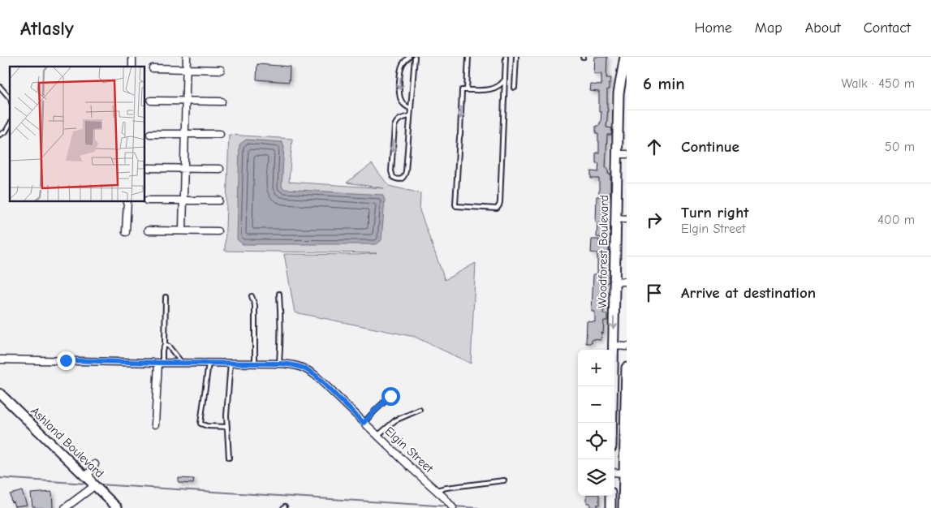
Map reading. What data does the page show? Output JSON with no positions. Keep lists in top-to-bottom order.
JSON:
{
  "streets": {
    "main road": ["Woodforest Boulevard"],
    "street": ["Ashland Boulevard", "Elgin Street"]
  },
  "page": {
    "header": "Atlasly",
    "nav": [
      "Home",
      "Map",
      "About",
      "Contact"
    ],
    "heading": ["6 min", "Walk · 450 m"],
    "list": [
      ["Continue", "50 m"],
      ["Turn right", "Elgin Street", "400 m"],
      "Arrive at destination"
    ],
    "map_buttons": ["+", "−"]
  }
}
